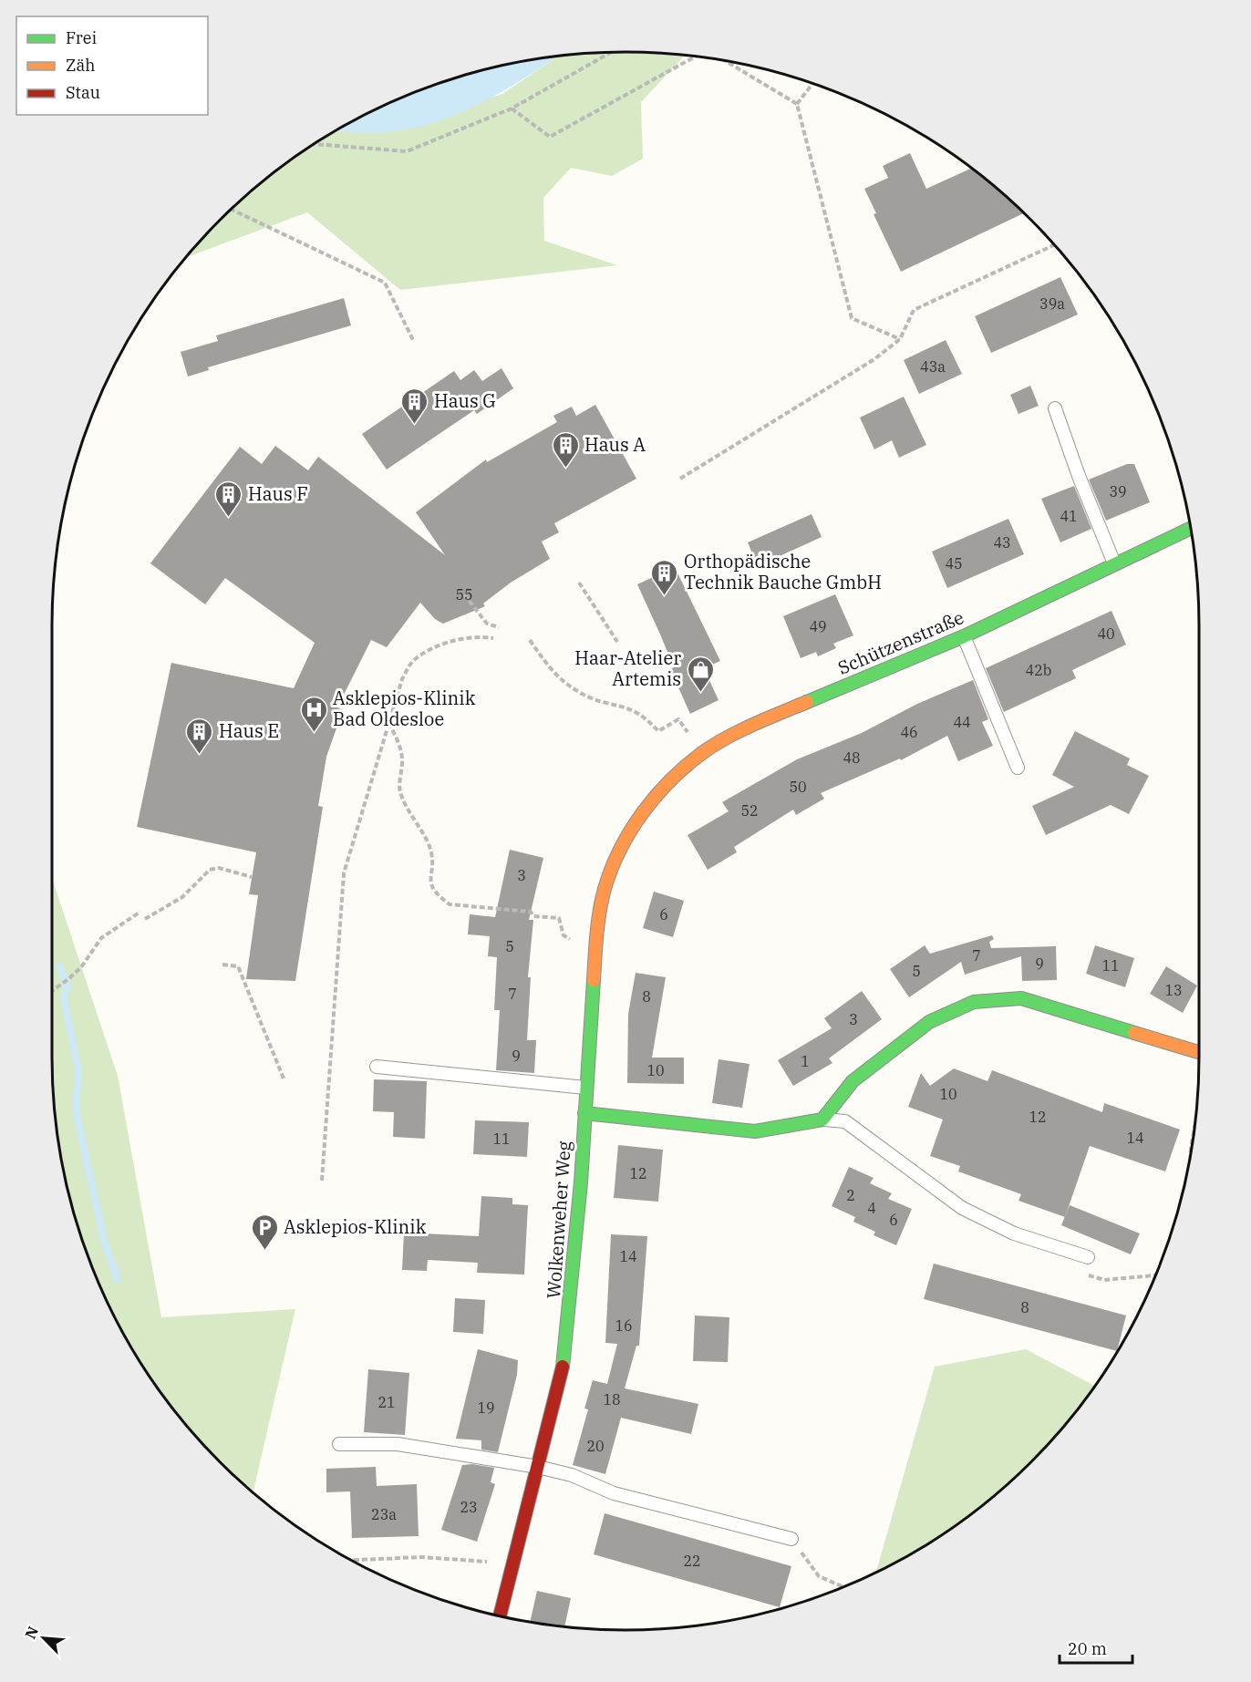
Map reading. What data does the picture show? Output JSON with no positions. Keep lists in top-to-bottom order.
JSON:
{
  "streets": {
    "street": ["Schützenstraße", "Wolkenweher Weg"]
  },
  "crossings": [
    ["Schützenstraße", "Wolkenweher Weg"]
  ],
  "places": {
    "building": [
      "Haus G",
      "Haus A",
      "Haus F",
      "Orthopädische Technik Bauche GmbH",
      "Haus E"
    ],
    "shop": ["Haar-Atelier Artemis"],
    "hospital": ["Asklepios-Klinik Bad Oldesloe"],
    "parking": ["Asklepios-Klinik"]
  },
  "house_numbers": [
    "39a",
    "43a",
    "39",
    "41",
    "43",
    "45",
    "55",
    "49",
    "40",
    "42b",
    "44",
    "46",
    "48",
    "50",
    "52",
    "3",
    "6",
    "5",
    "7",
    "9",
    "11",
    "5",
    "13",
    "7",
    "8",
    "3",
    "9",
    "1",
    "10",
    "10",
    "12",
    "14",
    "11",
    "12",
    "2",
    "4",
    "6",
    "14",
    "8",
    "16",
    "18",
    "21",
    "19",
    "20",
    "23",
    "23a",
    "22"
  ],
  "legend": ["Frei", "Zäh", "Stau"],
  "scale_bar": "20 m",
  "north": "top left"
}
